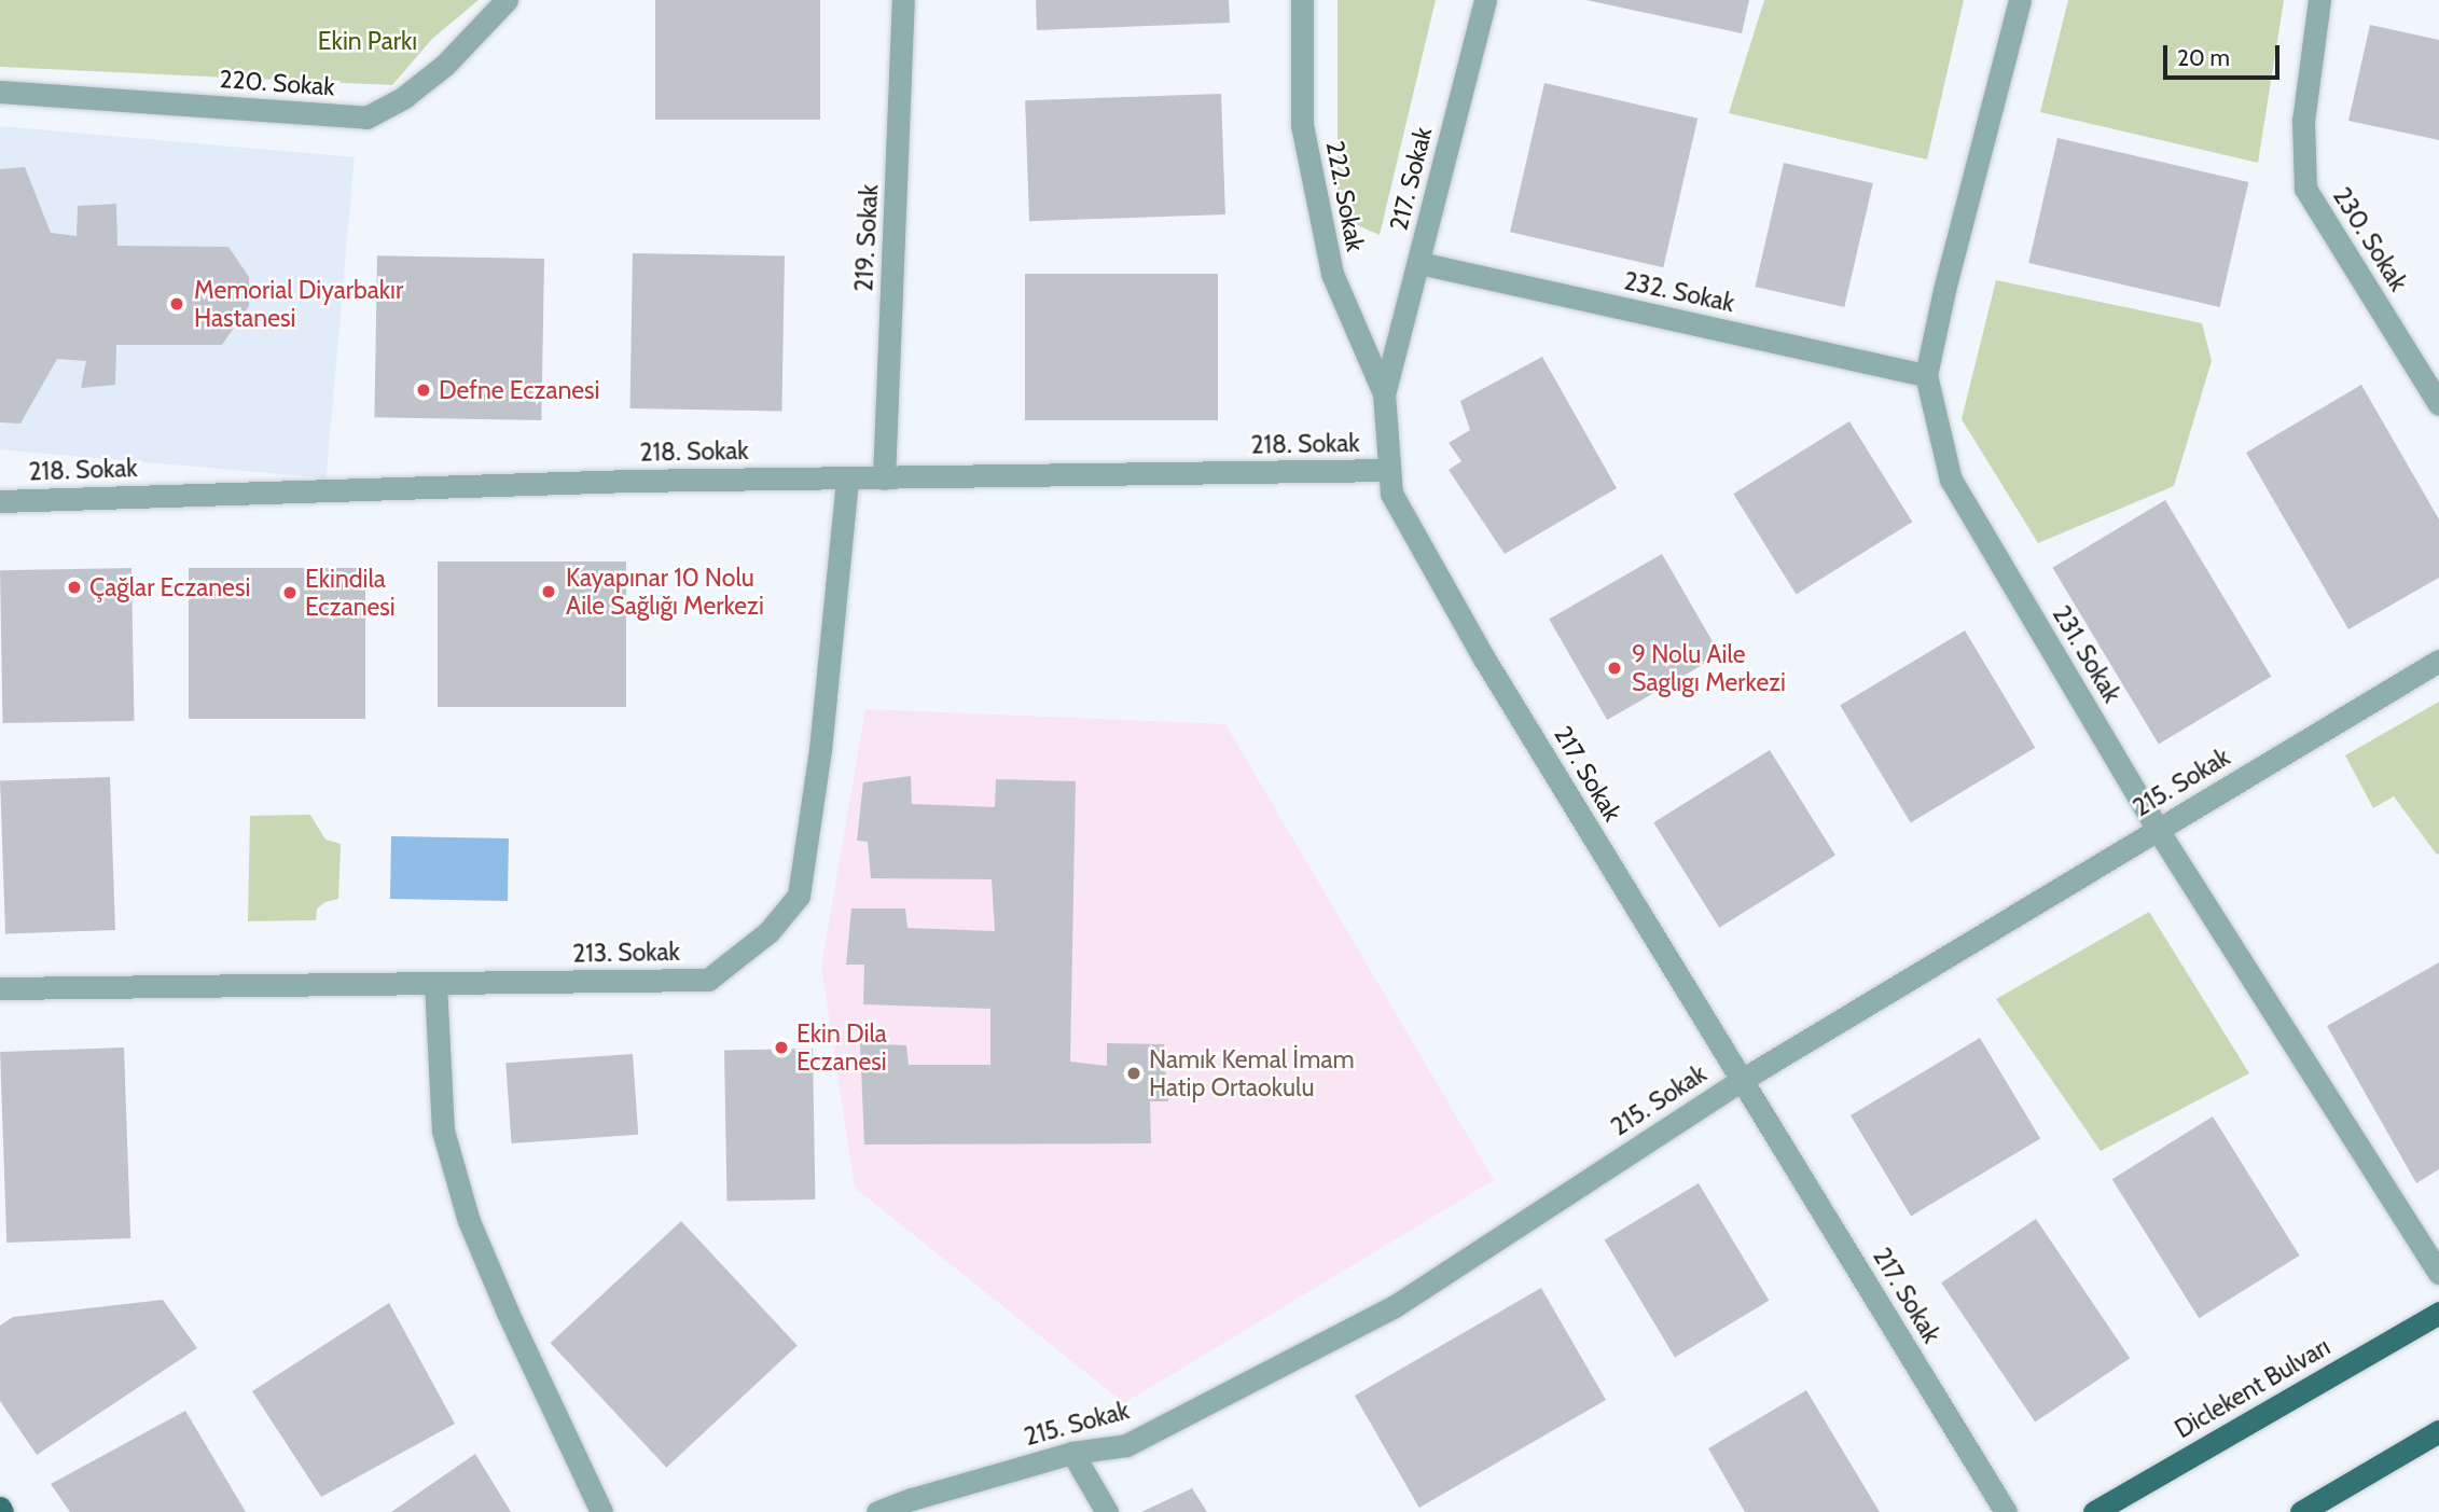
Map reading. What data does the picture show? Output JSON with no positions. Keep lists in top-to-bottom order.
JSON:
{
  "streets": {
    "main road": ["Diclekent Bulvarı"],
    "street": [
      "220. Sokak",
      "217. Sokak",
      "222. Sokak",
      "219. Sokak",
      "230. Sokak",
      "232. Sokak",
      "218. Sokak",
      "231. Sokak",
      "215. Sokak",
      "213. Sokak"
    ]
  },
  "crossings": [
    ["217. Sokak", "222. Sokak"],
    ["217. Sokak", "232. Sokak"],
    ["217. Sokak", "218. Sokak"],
    ["217. Sokak", "215. Sokak"],
    ["219. Sokak", "218. Sokak"],
    ["232. Sokak", "231. Sokak"],
    ["218. Sokak", "213. Sokak"],
    ["231. Sokak", "215. Sokak"]
  ],
  "parks": ["Ekin Parkı"],
  "places": [
    "Memorial Diyarbakır Hastanesi",
    "Defne Eczanesi",
    "Çağlar Eczanesi",
    "Kayapınar 10 Nolu Aile Sağlığı Merkezi",
    "Ekindila Eczanesi",
    "9 Nolu Aile Saglıgı Merkezi",
    "Ekin Dila Eczanesi",
    "Namık Kemal İmam Hatip Ortaokulu"
  ],
  "scale_bar": "20 m"
}
